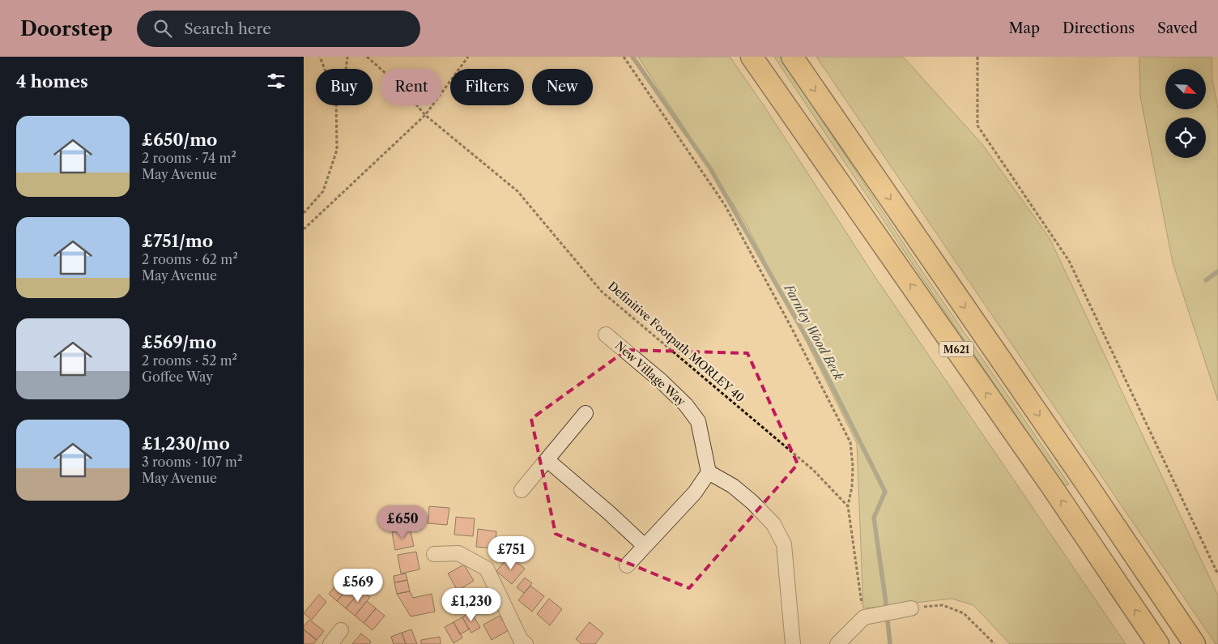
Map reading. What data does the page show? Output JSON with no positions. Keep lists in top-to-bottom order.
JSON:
{
  "streets": {
    "highway": ["M621"],
    "street": ["New Village Way"],
    "path": ["Definitive Footpath MORLEY 40"]
  },
  "water": ["Farnley Wood Beck"],
  "north": "bottom right",
  "page": {
    "header": "Doorstep",
    "search": "Search here",
    "nav": ["Map", "Directions", "Saved"],
    "heading": "4 homes",
    "chip": [
      "Buy",
      "Rent",
      "Filters",
      "New"
    ],
    "list": [
      {
        "name": "£650/mo",
        "note": "2 rooms · 74 m² · May Avenue"
      },
      {
        "name": "£751/mo",
        "note": "2 rooms · 62 m² · May Avenue"
      },
      {
        "name": "£569/mo",
        "note": "2 rooms · 52 m² · Goffee Way"
      },
      {
        "name": "£1,230/mo",
        "note": "3 rooms · 107 m² · May Avenue"
      }
    ],
    "price": [
      "£650",
      "£751",
      "£569",
      "£1,230"
    ]
  }
}
